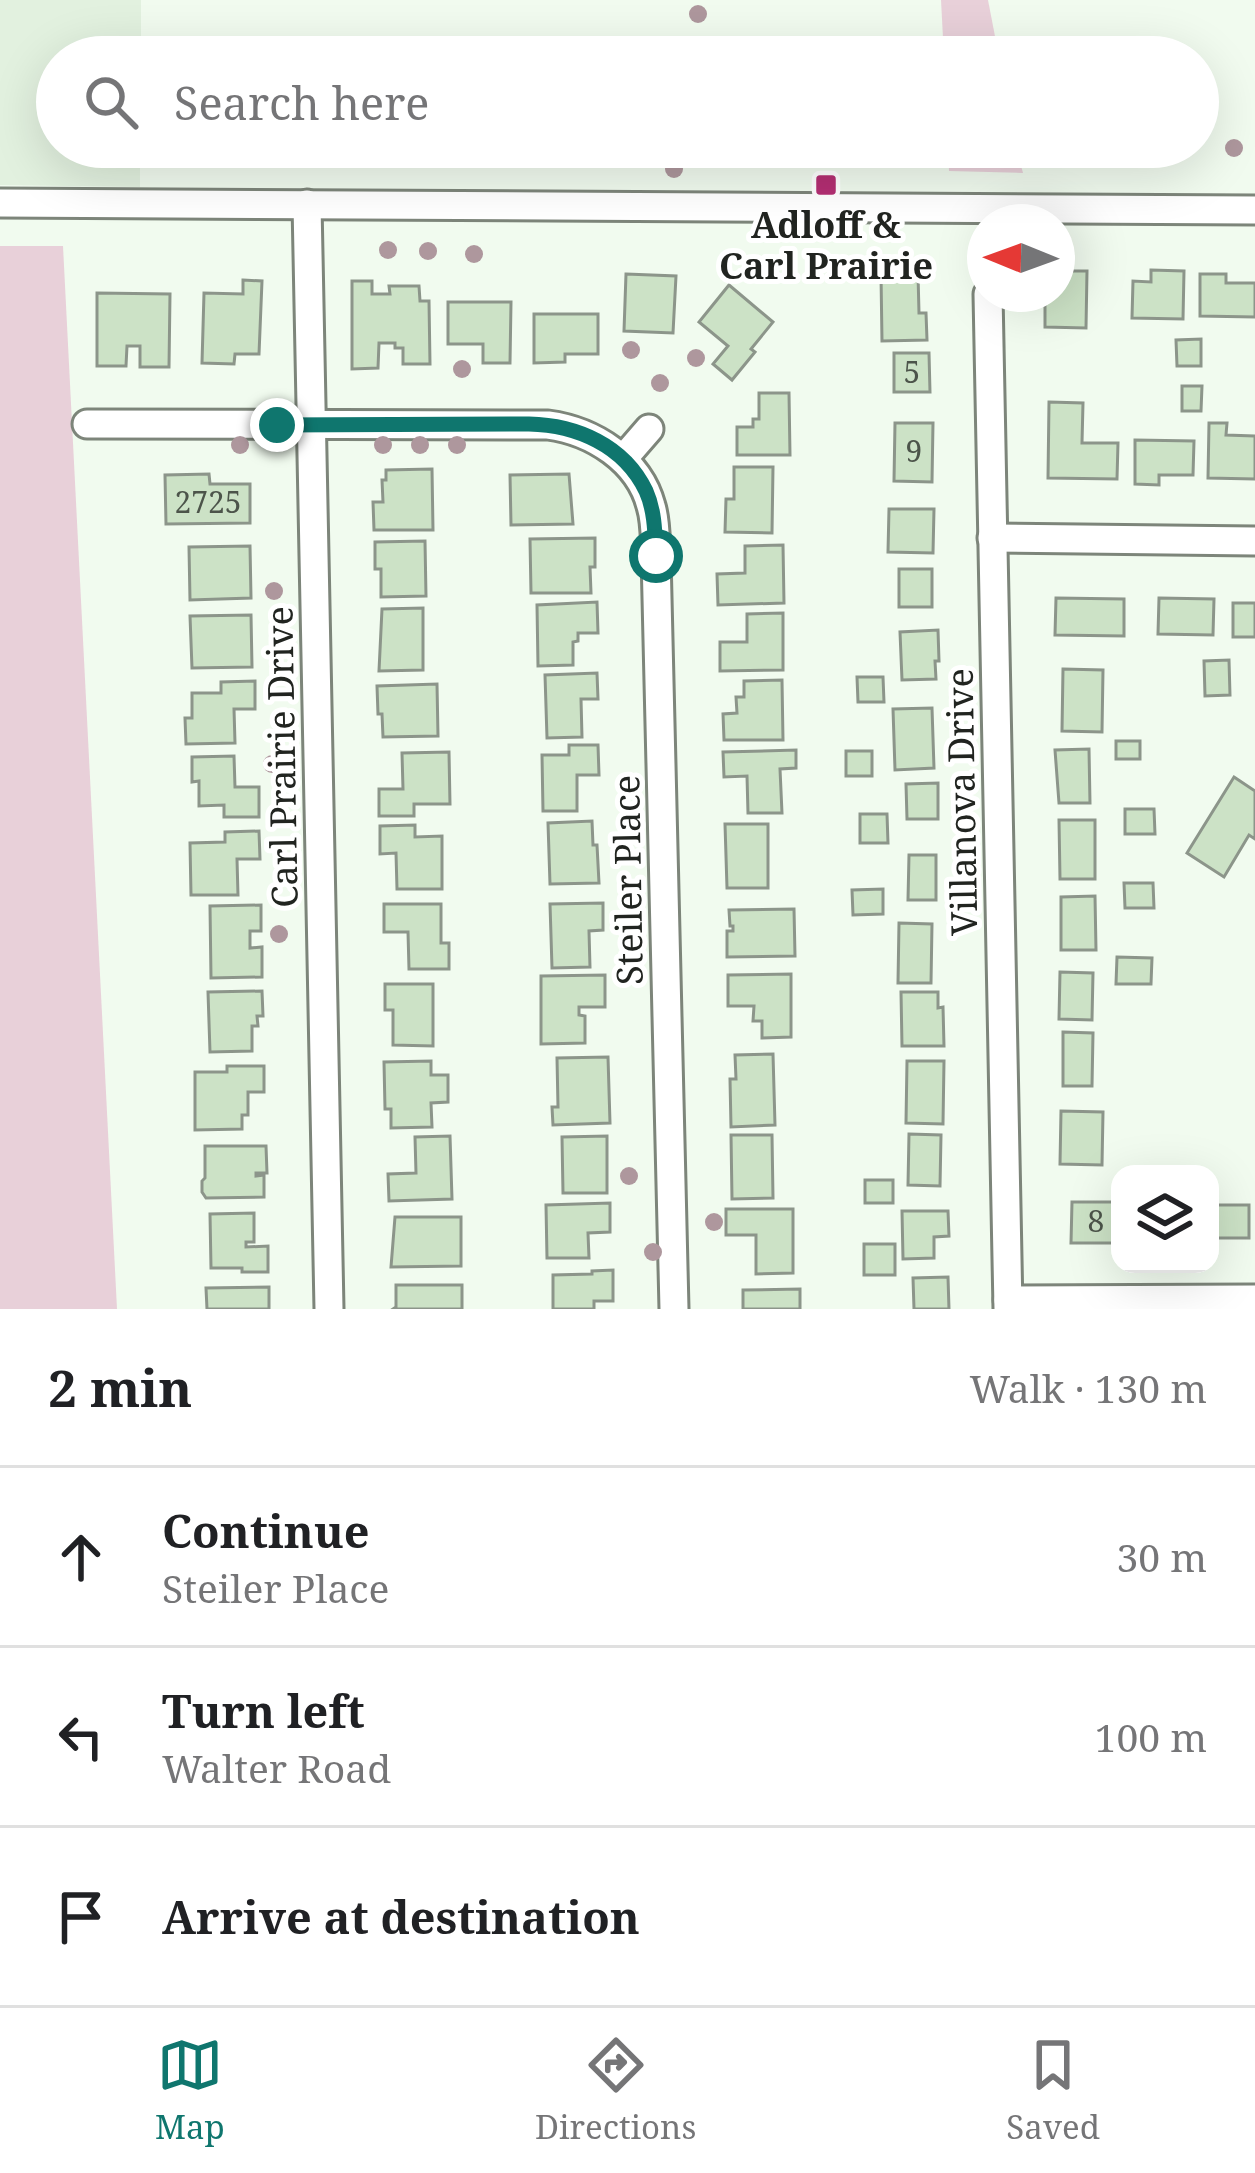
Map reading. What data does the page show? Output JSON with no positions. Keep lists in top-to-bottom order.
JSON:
{
  "streets": {
    "street": ["Carl Prairie Drive", "Villanova Drive", "Steiler Place"]
  },
  "places": {
    "transit": ["Adloff & Carl Prairie"]
  },
  "house_numbers": [
    "5",
    "9",
    "2725",
    "8"
  ],
  "north": "left",
  "page": {
    "search": "Search here",
    "heading": ["2 min", "Walk · 130 m"],
    "list": [
      ["Continue", "Steiler Place", "30 m"],
      ["Turn left", "Walter Road", "100 m"],
      "Arrive at destination"
    ],
    "nav": ["Map", "Directions", "Saved"]
  }
}
